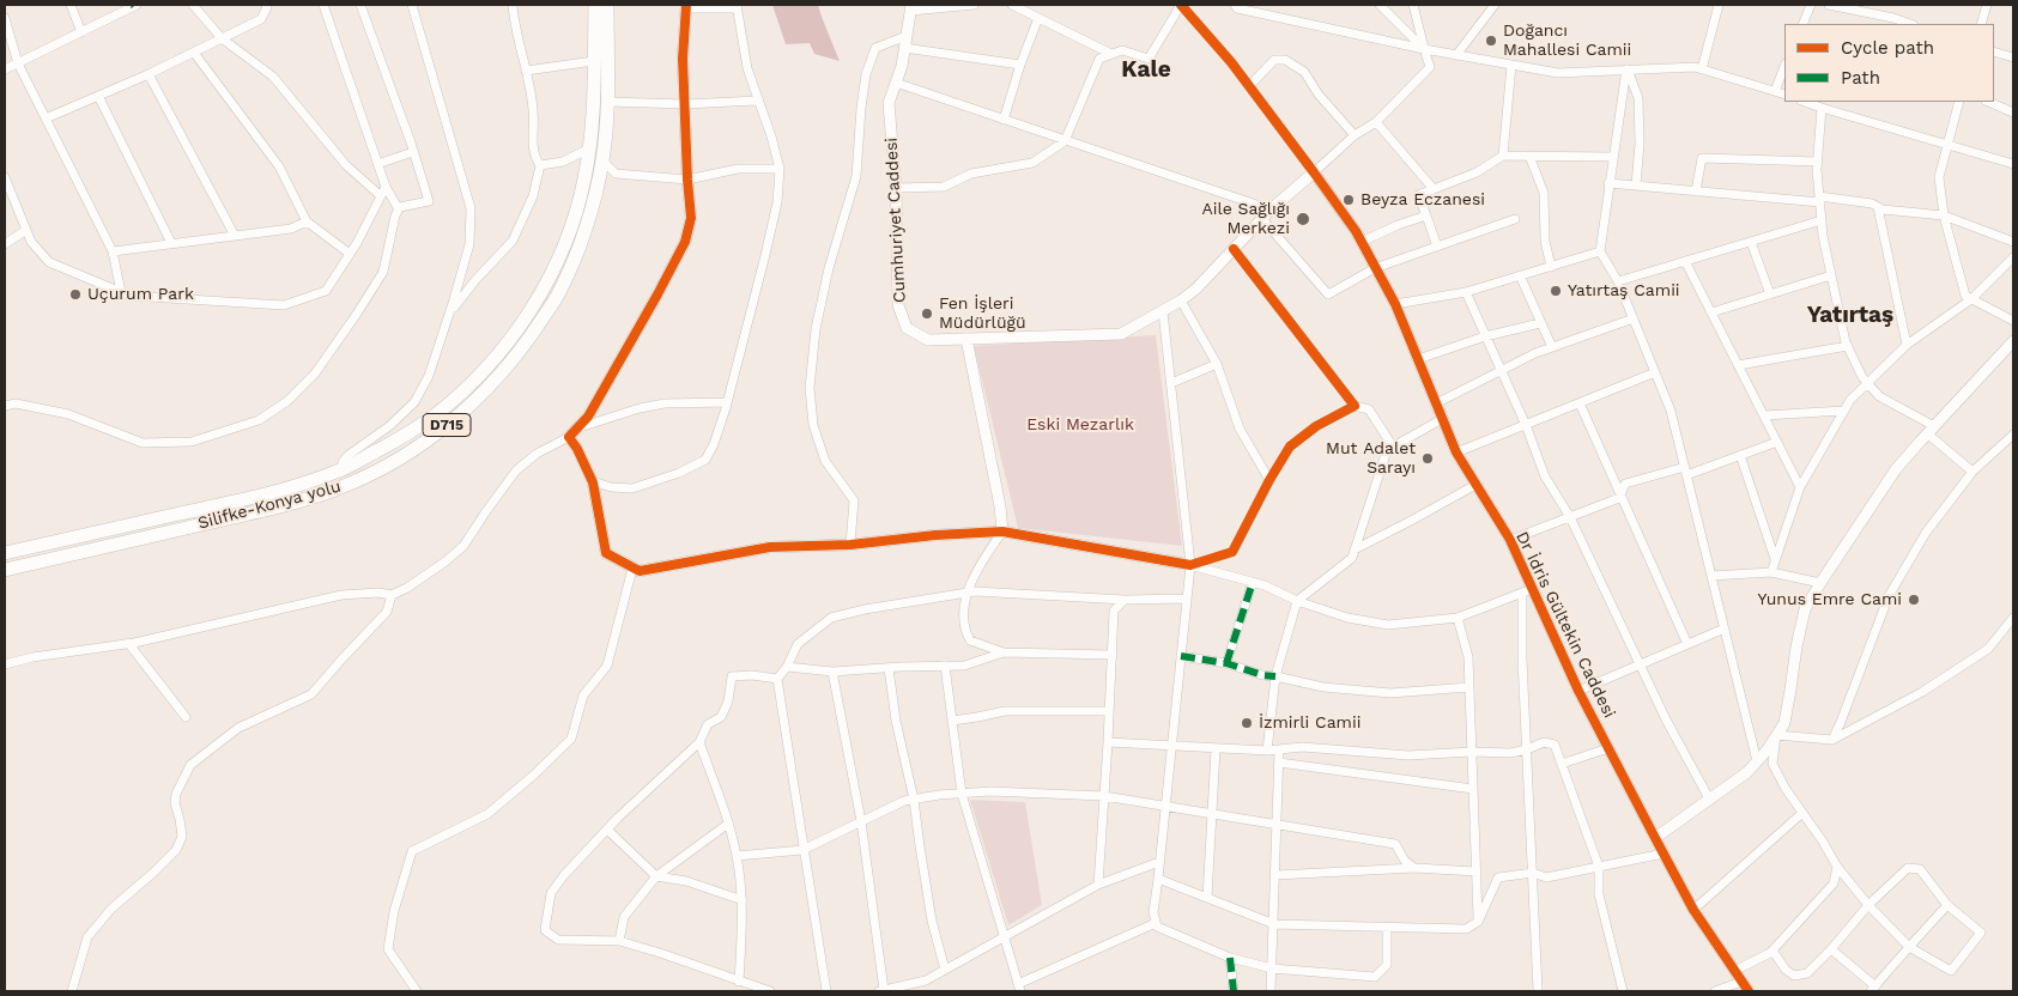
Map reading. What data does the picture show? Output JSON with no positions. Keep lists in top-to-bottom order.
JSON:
{
  "streets": {
    "highway": ["D715", "Silifke-Konya yolu"],
    "street": ["Cumhuriyet Caddesi", "Dr İdris Gültekin Caddesi"]
  },
  "districts": ["Kale", "Yatırtaş"],
  "parks": ["Eski Mezarlık"],
  "places": [
    "Doğancı Mahallesi Camii",
    "Beyza Eczanesi",
    "Aile Sağlığı Merkezi",
    "Yatırtaş Camii",
    "Uçurum Park",
    "Fen İşleri Müdürlüğü",
    "Mut Adalet Sarayı",
    "Yunus Emre Cami",
    "İzmirli Camii"
  ],
  "legend": ["Cycle path", "Path"]
}
